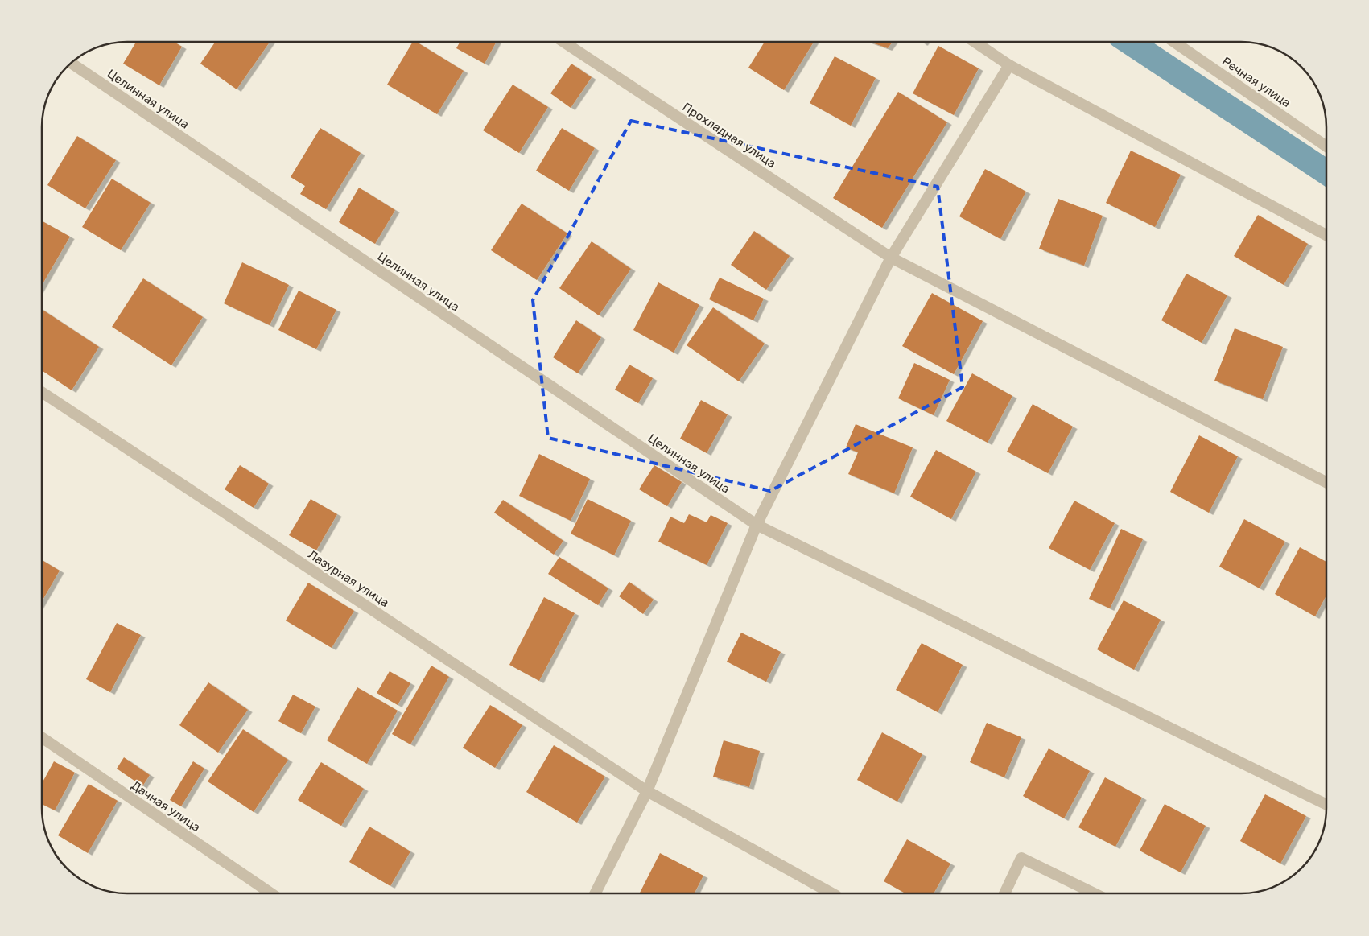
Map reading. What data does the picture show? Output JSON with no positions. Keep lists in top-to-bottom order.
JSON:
{
  "streets": {
    "street": [
      "Речная улица",
      "Целинная улица",
      "Прохладная улица",
      "Лазурная улица",
      "Дачная улица"
    ]
  }
}
